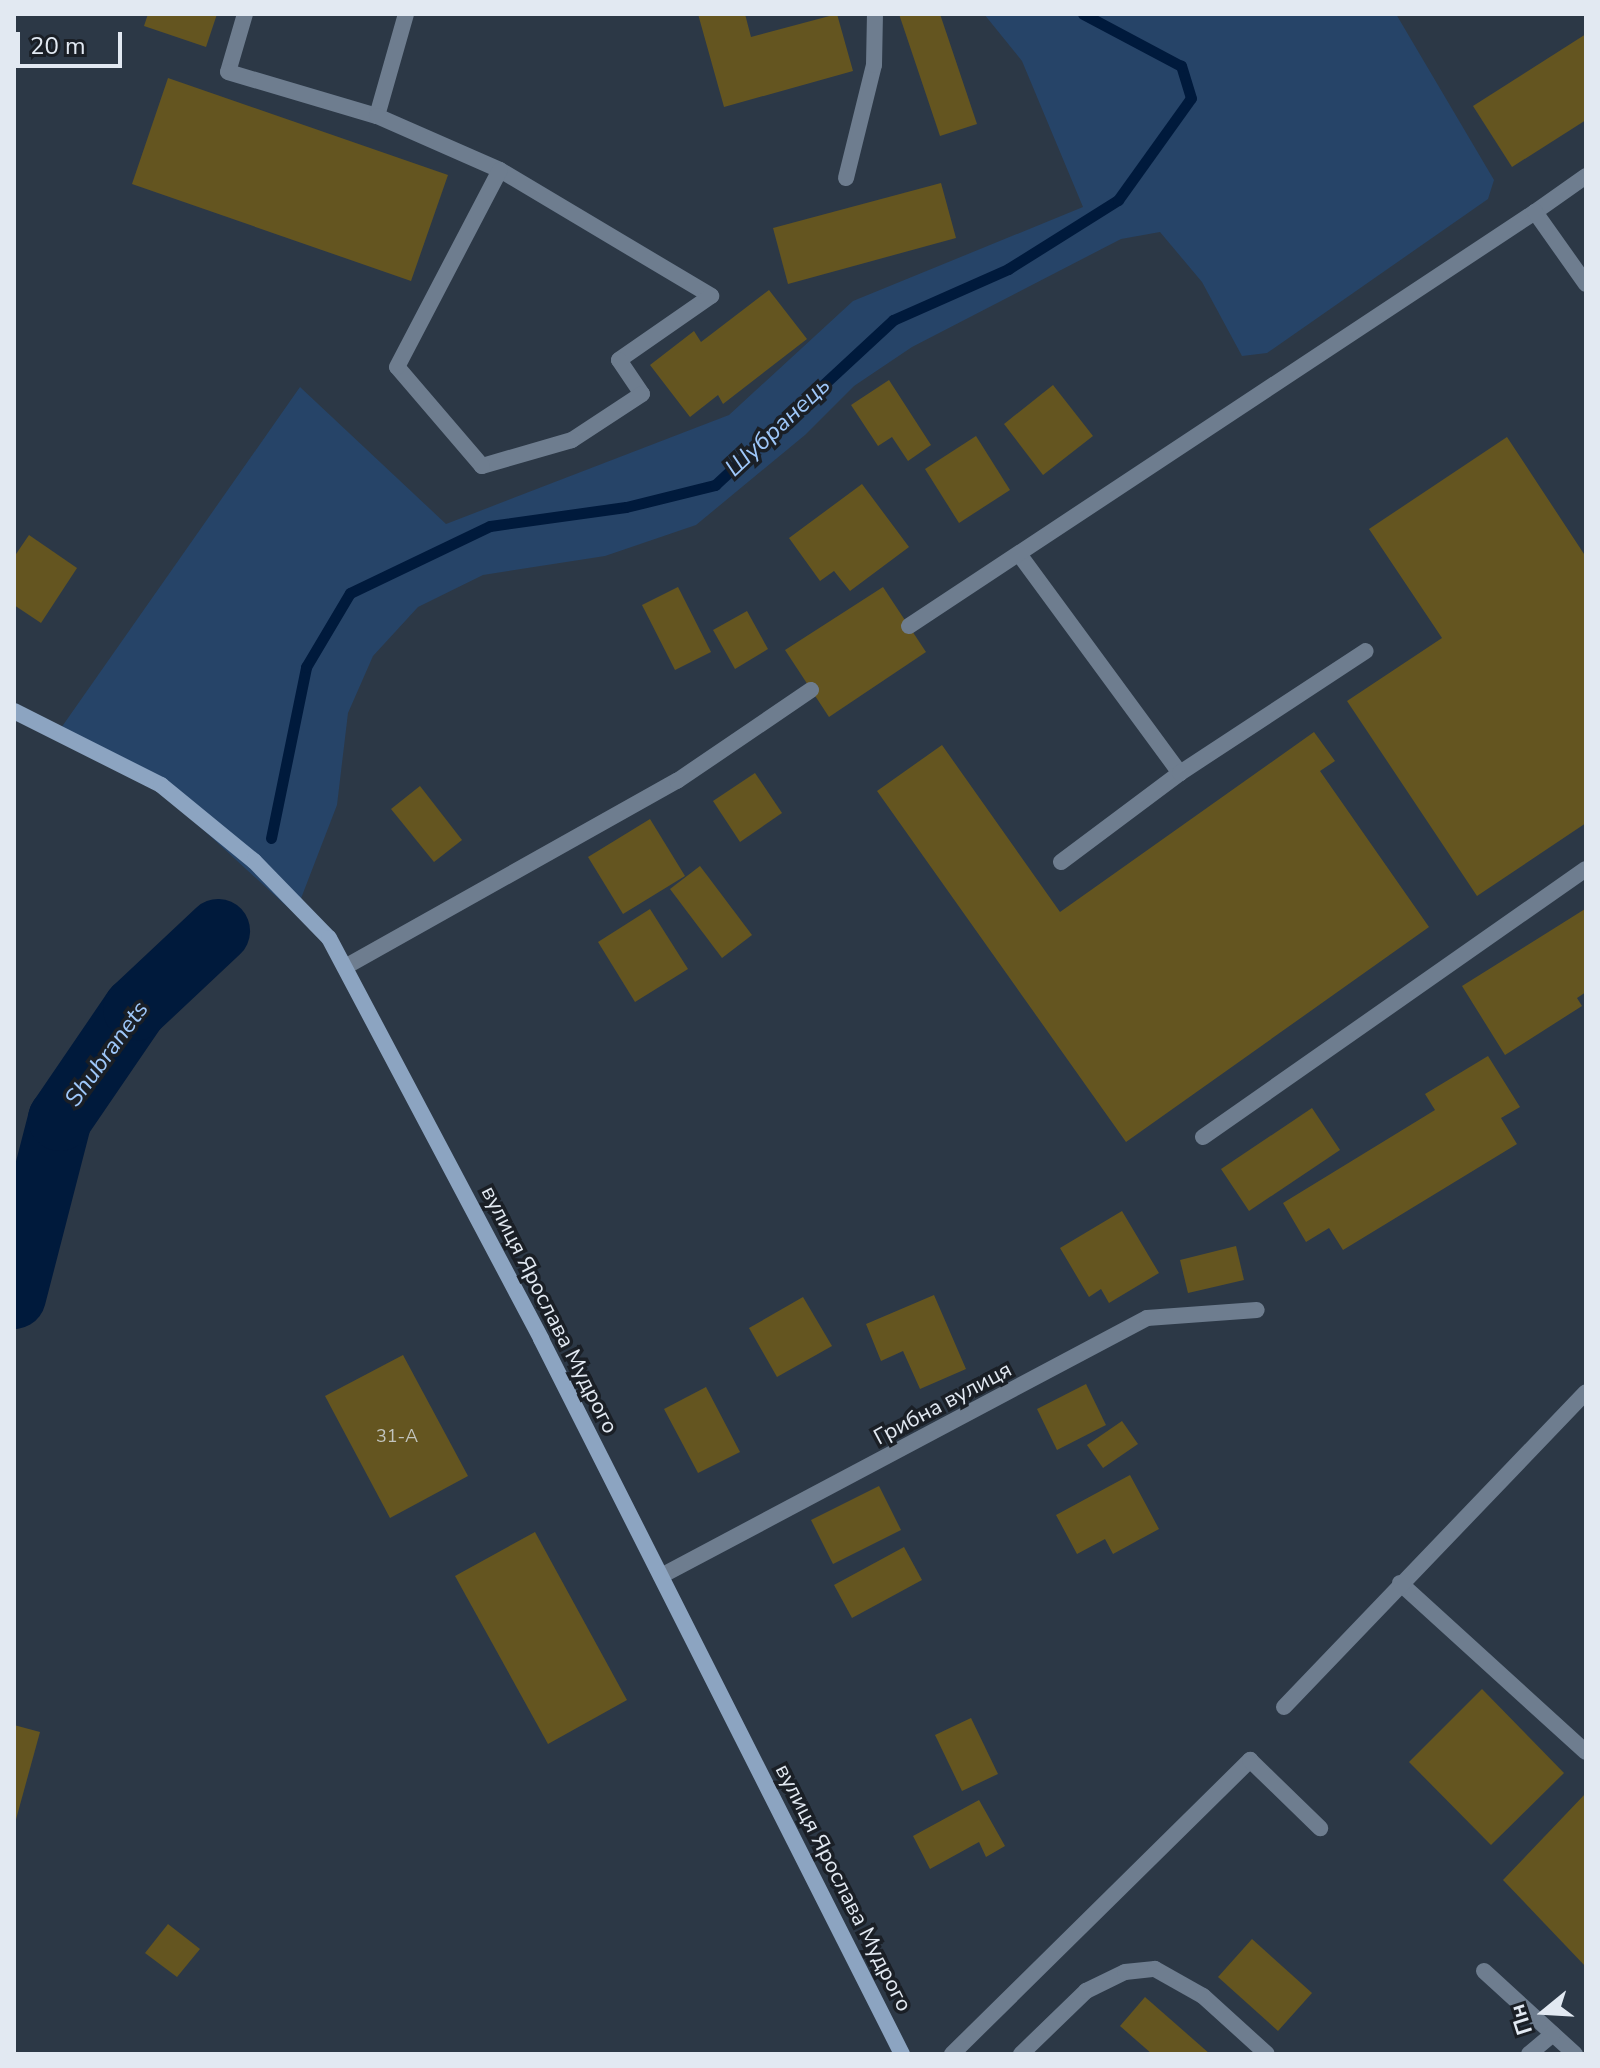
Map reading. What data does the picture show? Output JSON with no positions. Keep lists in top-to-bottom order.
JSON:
{
  "streets": {
    "main road": ["вулиця Ярослава Мудрого"],
    "street": ["Грибна вулиця"]
  },
  "crossings": [
    ["вулиця Ярослава Мудрого", "Грибна вулиця"]
  ],
  "water": ["Шубранець", "Shubranets"],
  "house_numbers": ["31-А"],
  "scale_bar": "20 m",
  "north": "left"
}
